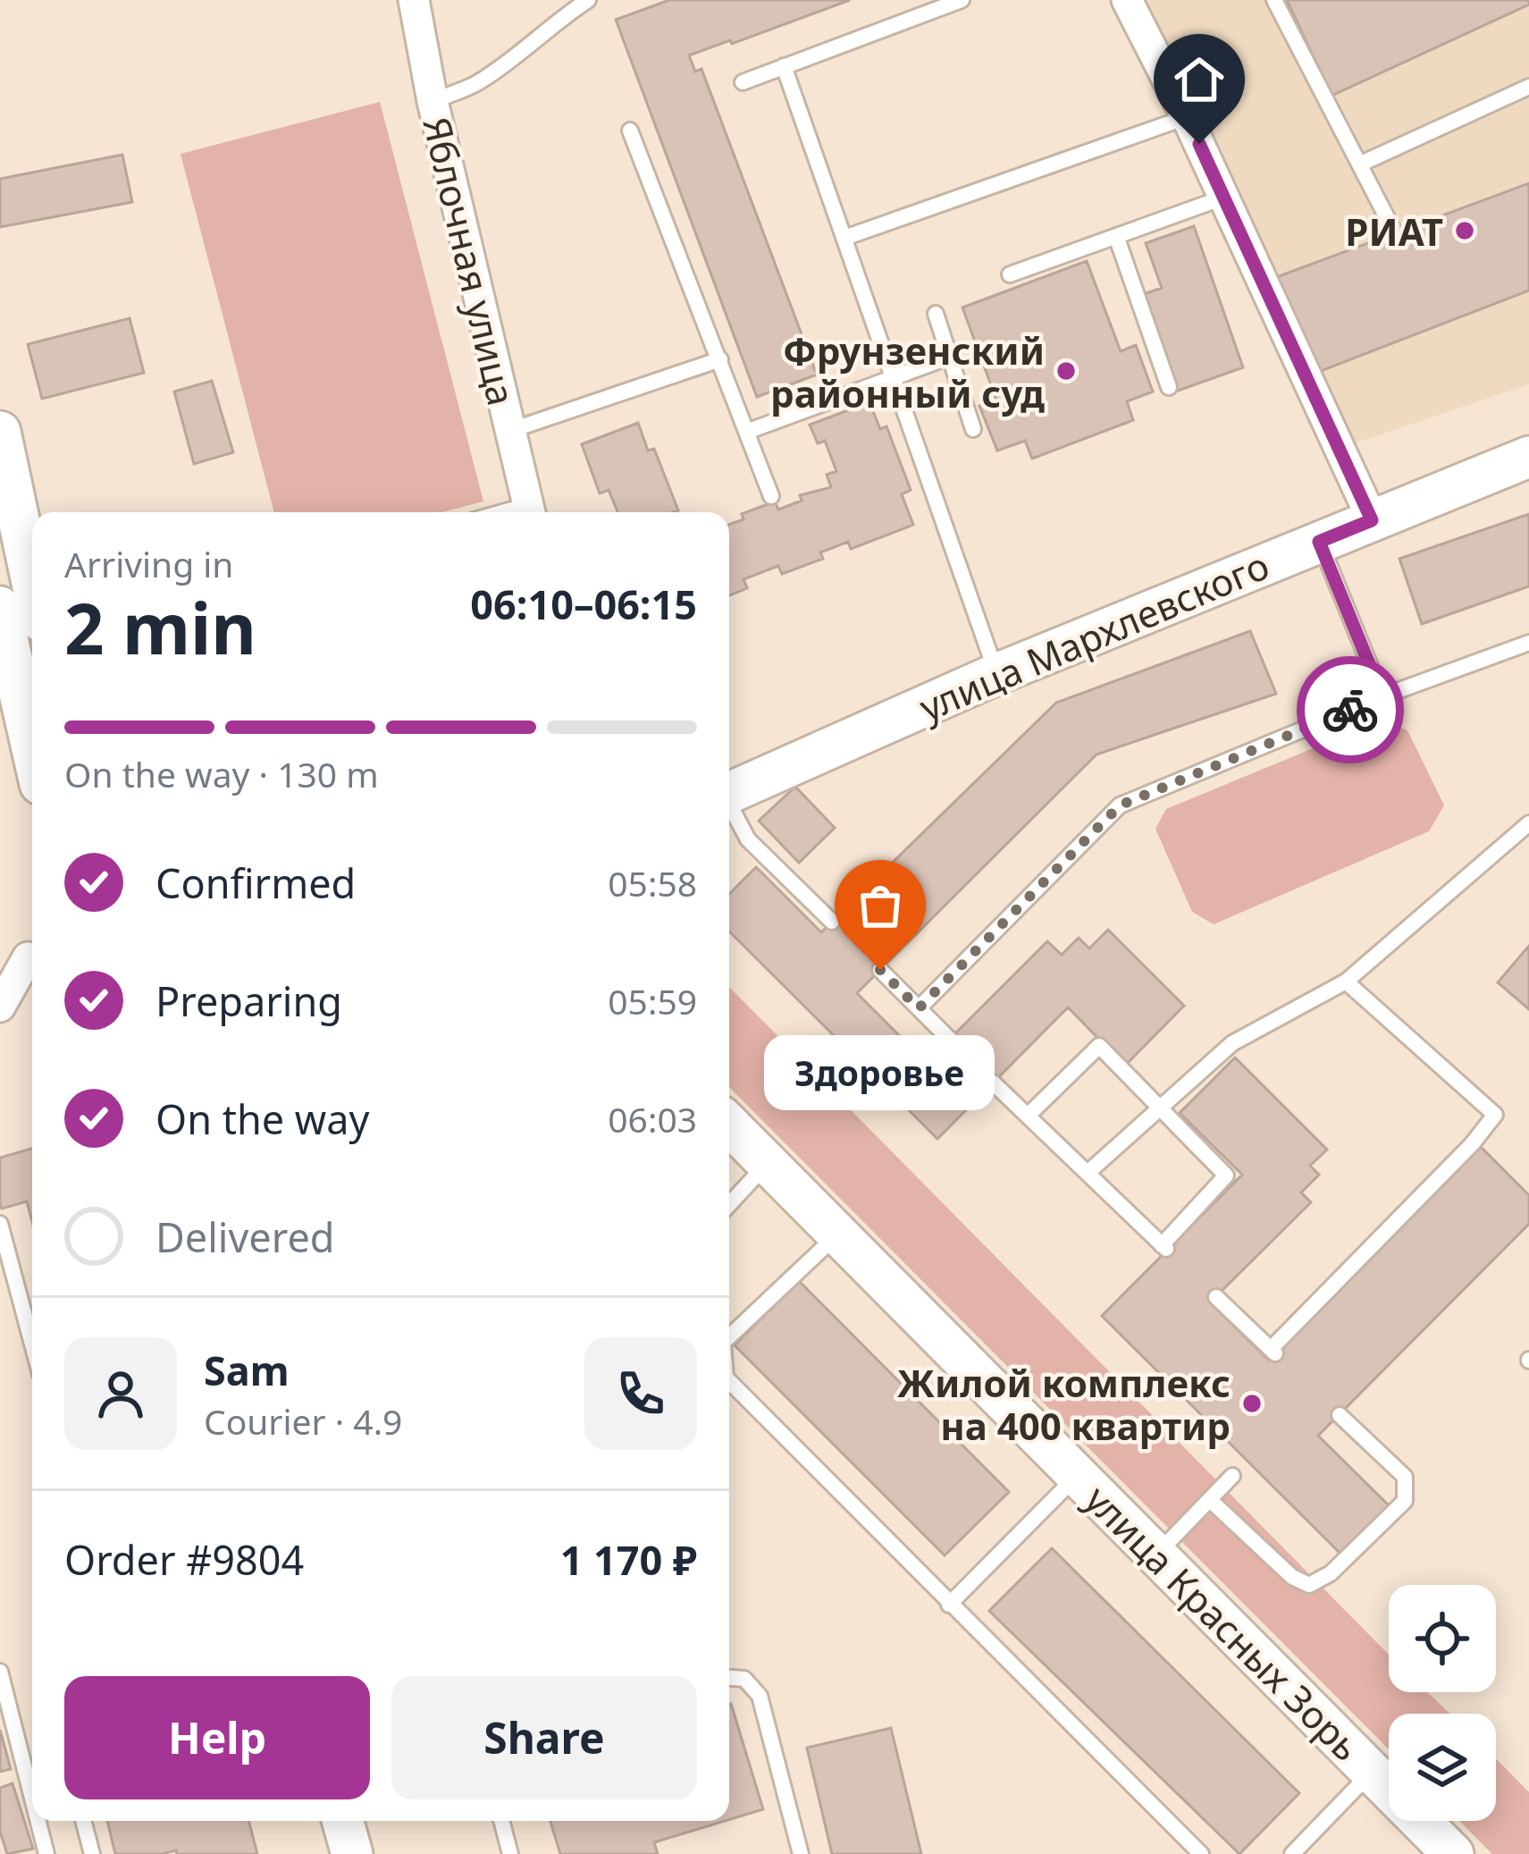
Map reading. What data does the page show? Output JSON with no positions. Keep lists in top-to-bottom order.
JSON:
{
  "streets": {
    "street": ["Яблочная улица", "улица Мархлевского", "улица Красных Зорь"]
  },
  "places": [
    "РИАТ",
    "Фрунзенский районный суд",
    "Здоровье",
    "Жилой комплекс на 400 квартир"
  ],
  "page": {
    "heading": ["2 min", "Arriving in", "06:10–06:15"],
    "panel": [
      "Sam",
      "Courier · 4.9",
      "Order #9804",
      "1 170 ₽"
    ],
    "bar": "On the way · 130 m",
    "list": [
      ["Confirmed", "05:58"],
      ["Preparing", "05:59"],
      ["On the way", "06:03"],
      "Delivered"
    ],
    "bubble": "Здоровье",
    "buttons": ["Help", "Share"]
  }
}
